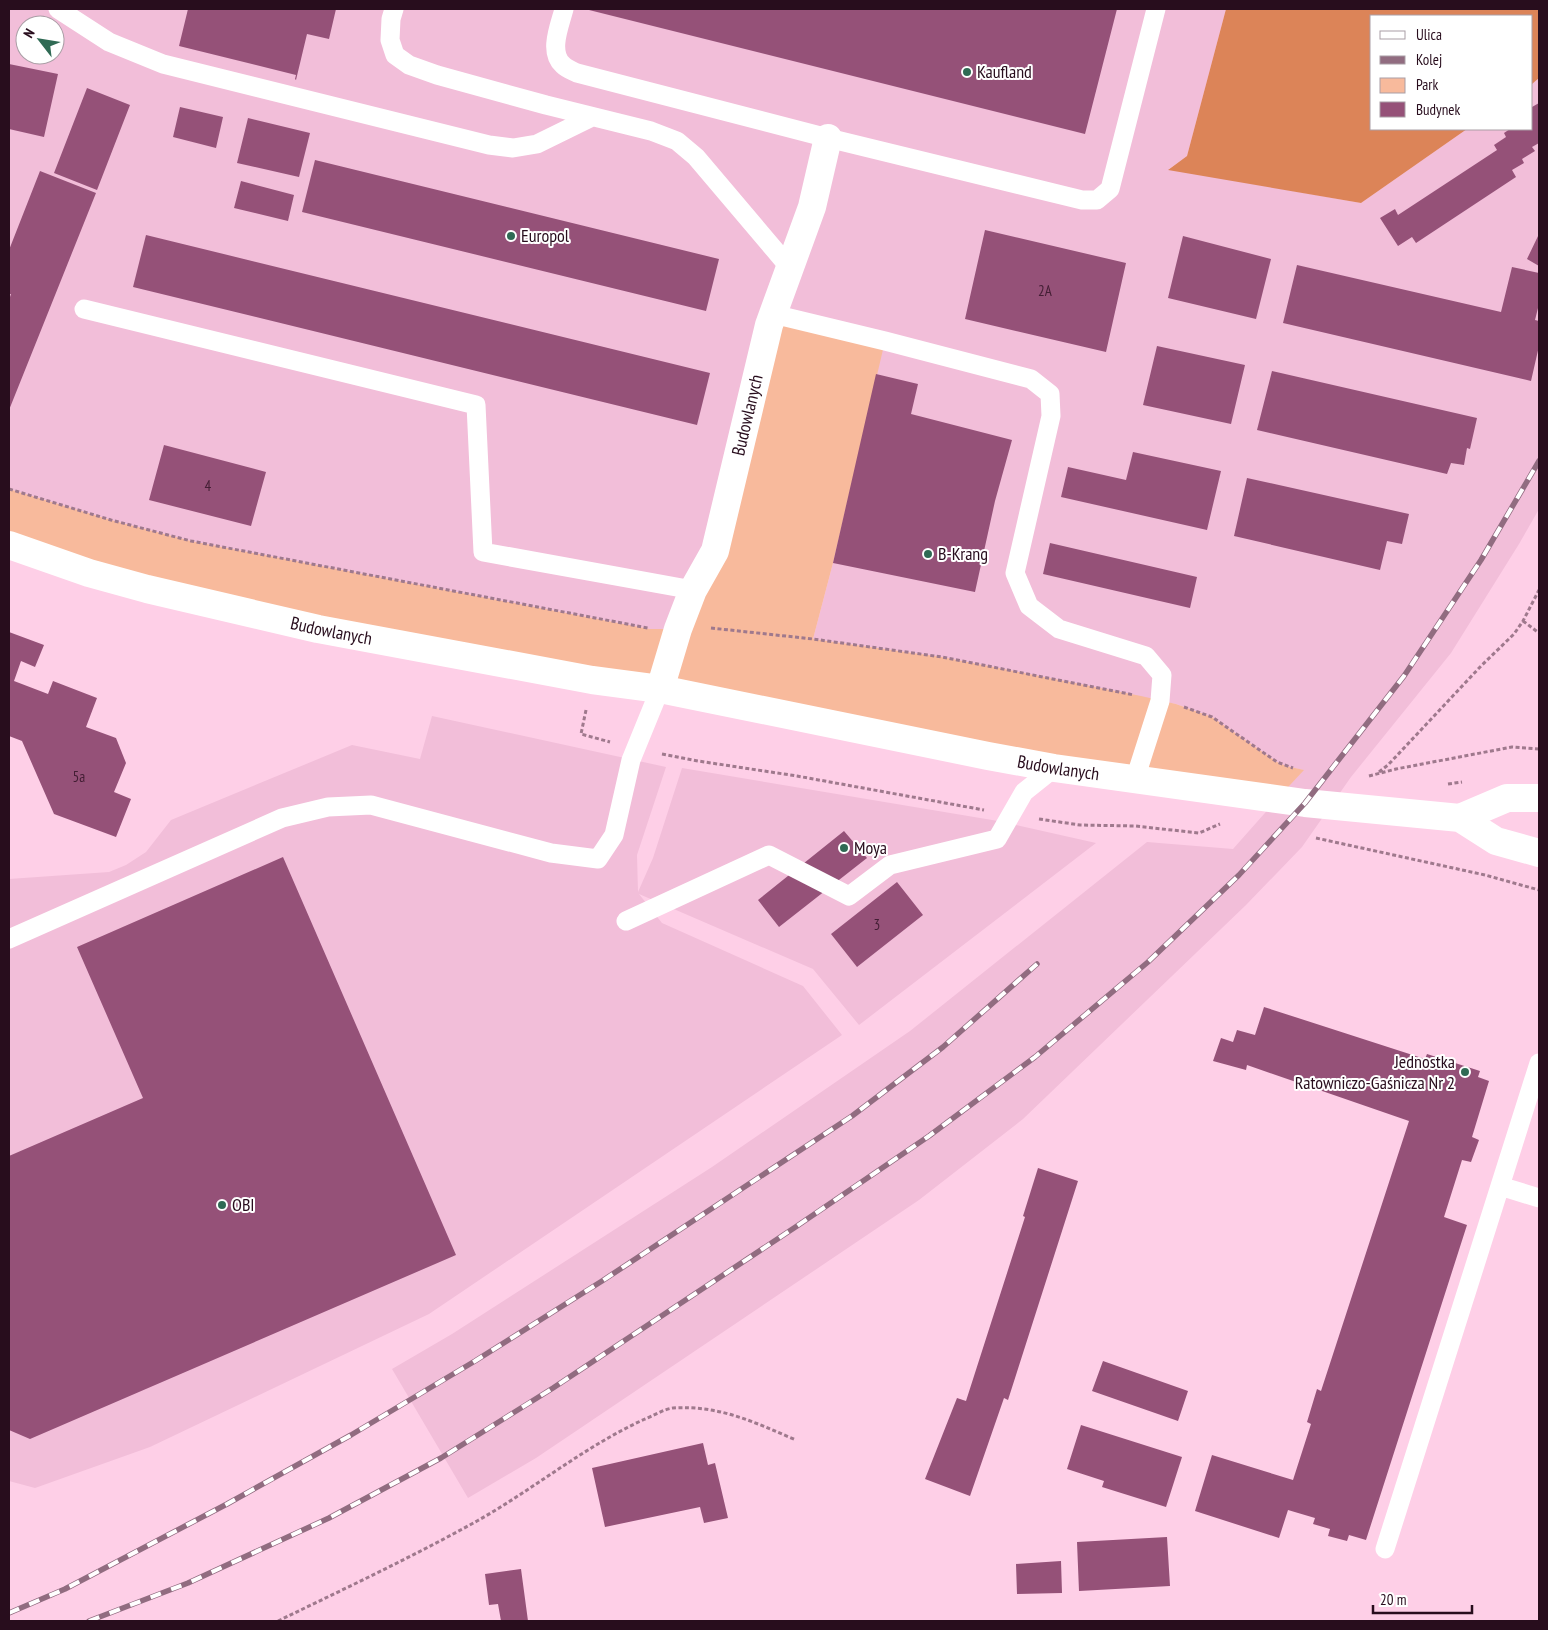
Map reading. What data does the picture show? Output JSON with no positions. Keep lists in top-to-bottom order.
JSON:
{
  "streets": {
    "main road": ["Budowlanych"]
  },
  "places": [
    "Kaufland",
    "Europol",
    "B-Krang",
    "Moya",
    "Jednostka Ratowniczo-Gaśnicza Nr 2",
    "OBI"
  ],
  "house_numbers": [
    "2A",
    "4",
    "5a",
    "3"
  ],
  "legend": [
    "Ulica",
    "Kolej",
    "Park",
    "Budynek"
  ],
  "scale_bar": "20 m",
  "north": "top left"
}
